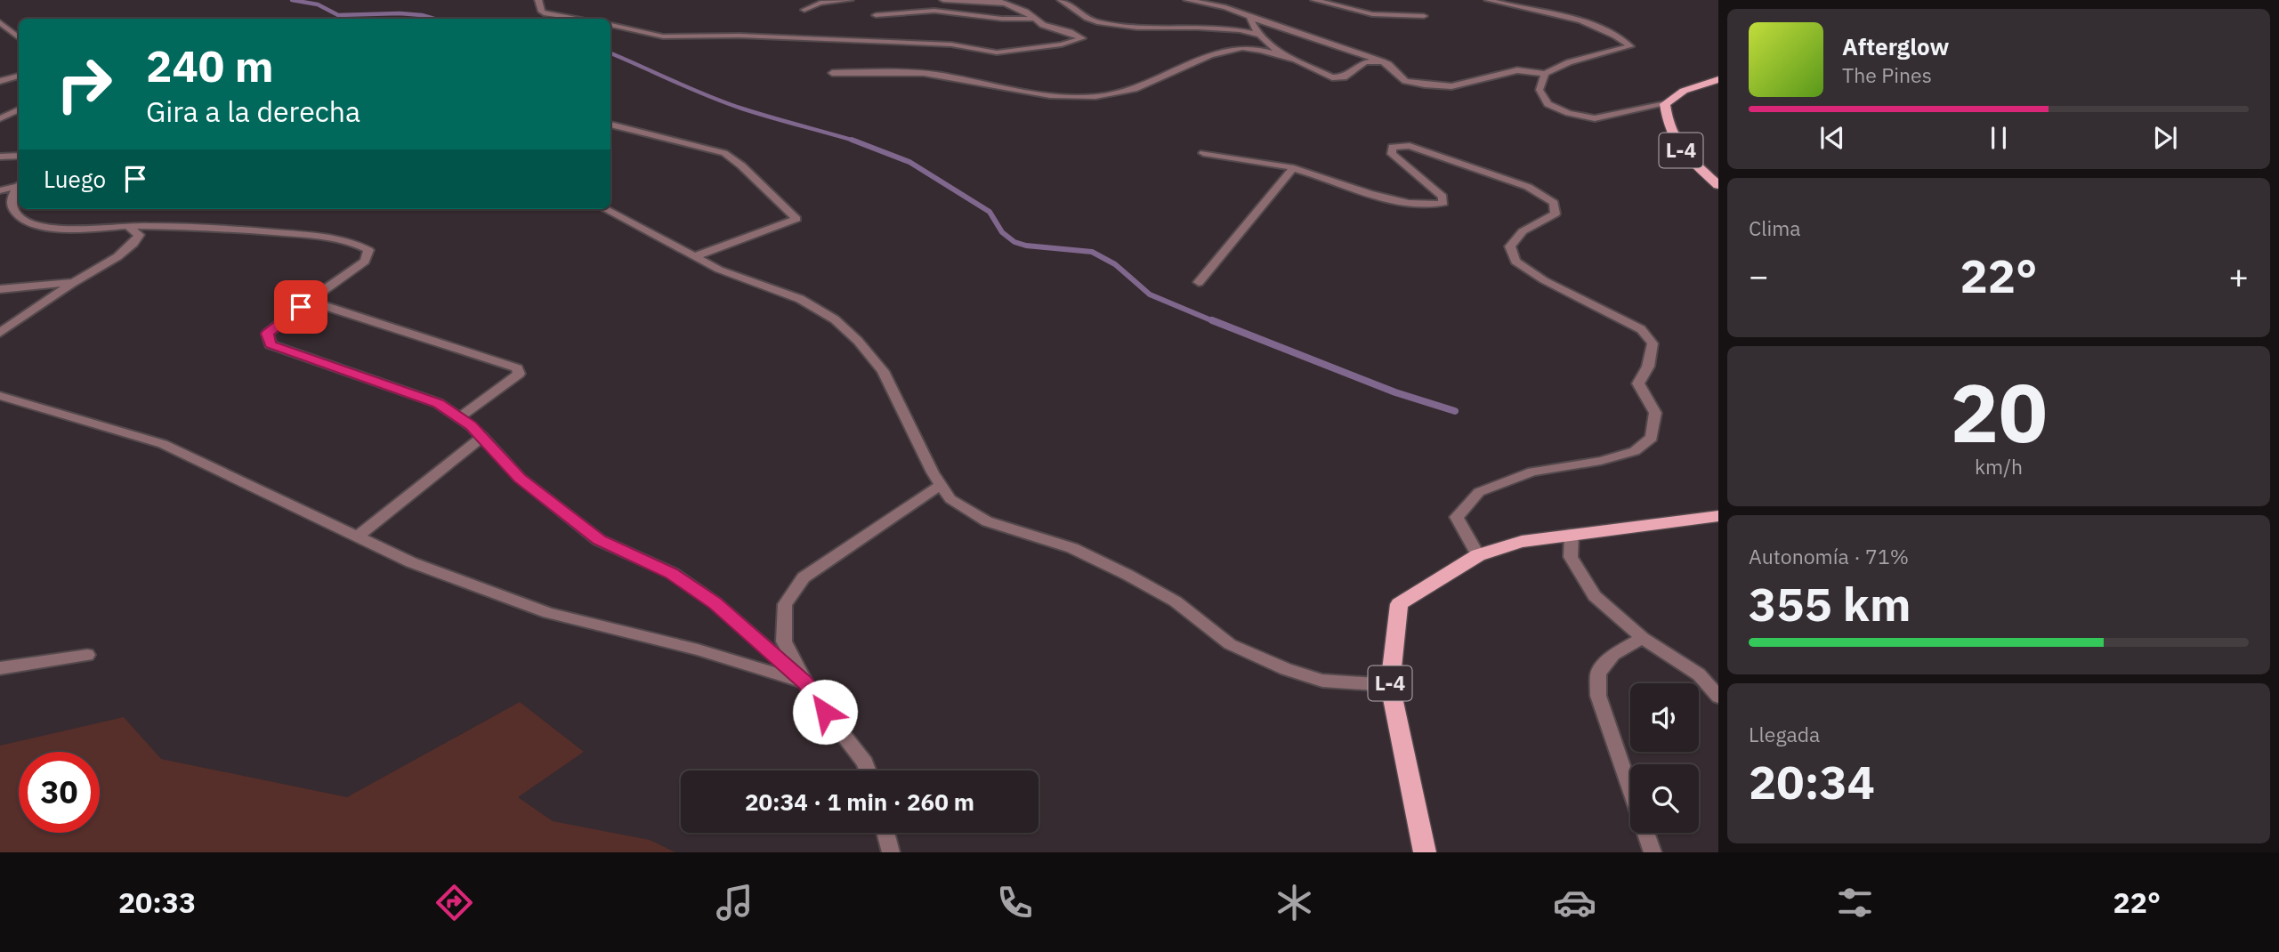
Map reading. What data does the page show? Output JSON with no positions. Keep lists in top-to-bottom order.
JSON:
{
  "streets": {
    "main road": ["L-4"]
  },
  "page": {
    "turn": ["240 m", "Gira a la derecha"],
    "song": ["Afterglow", "The Pines"],
    "then": "Luego",
    "tile": [
      "Clima",
      ["20", "km/h"],
      ["Autonomía · 71%", "355 km"],
      ["Llegada", "20:34"]
    ],
    "heat": ["−", "22°", "+"],
    "limit": "30",
    "trip": "20:34 · 1 min · 260 m",
    "tabs": ["20:33", "22°"]
  }
}
